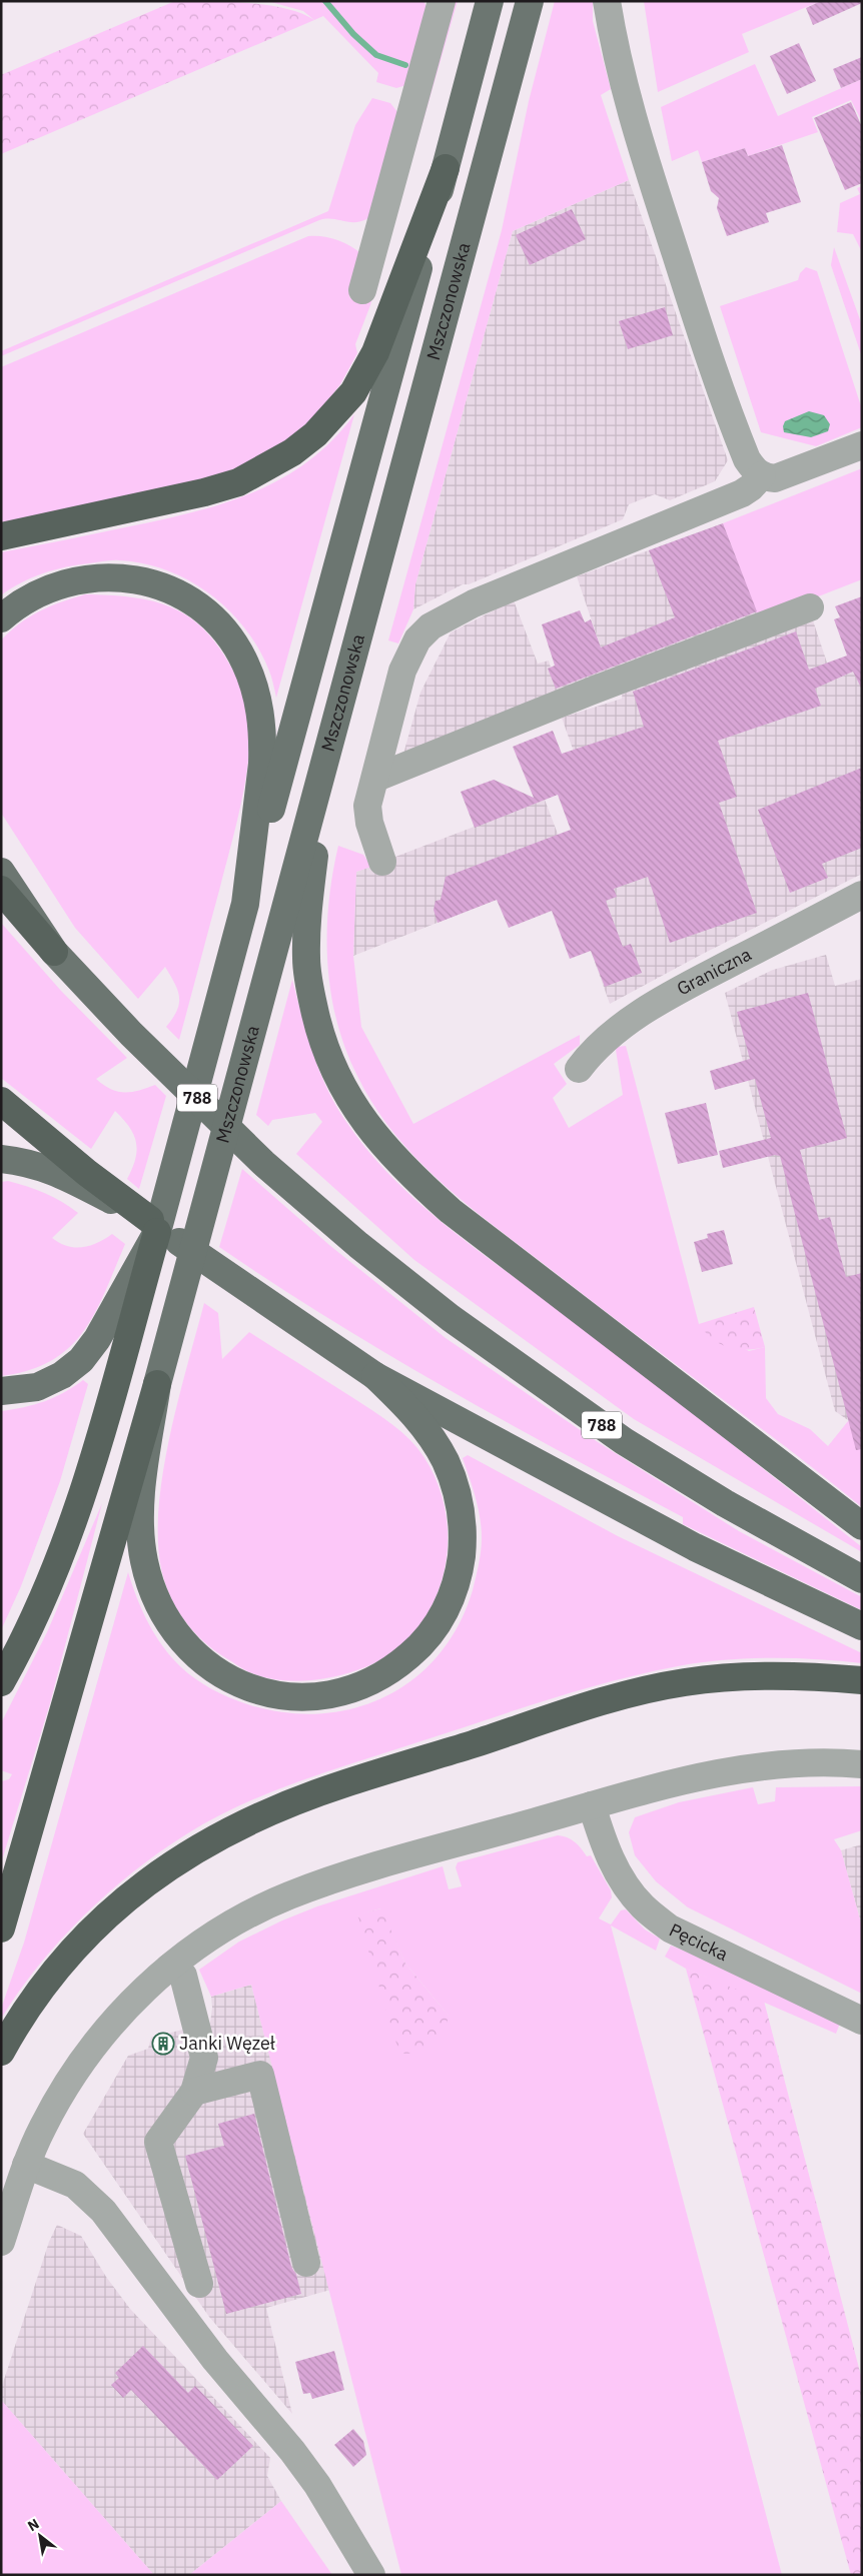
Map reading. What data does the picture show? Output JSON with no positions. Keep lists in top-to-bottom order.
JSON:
{
  "streets": {
    "main road": ["Mszczonowska", "788"],
    "street": ["Graniczna", "Pęcicka"]
  },
  "places": {
    "building": ["Janki Węzeł"]
  },
  "north": "top left"
}
